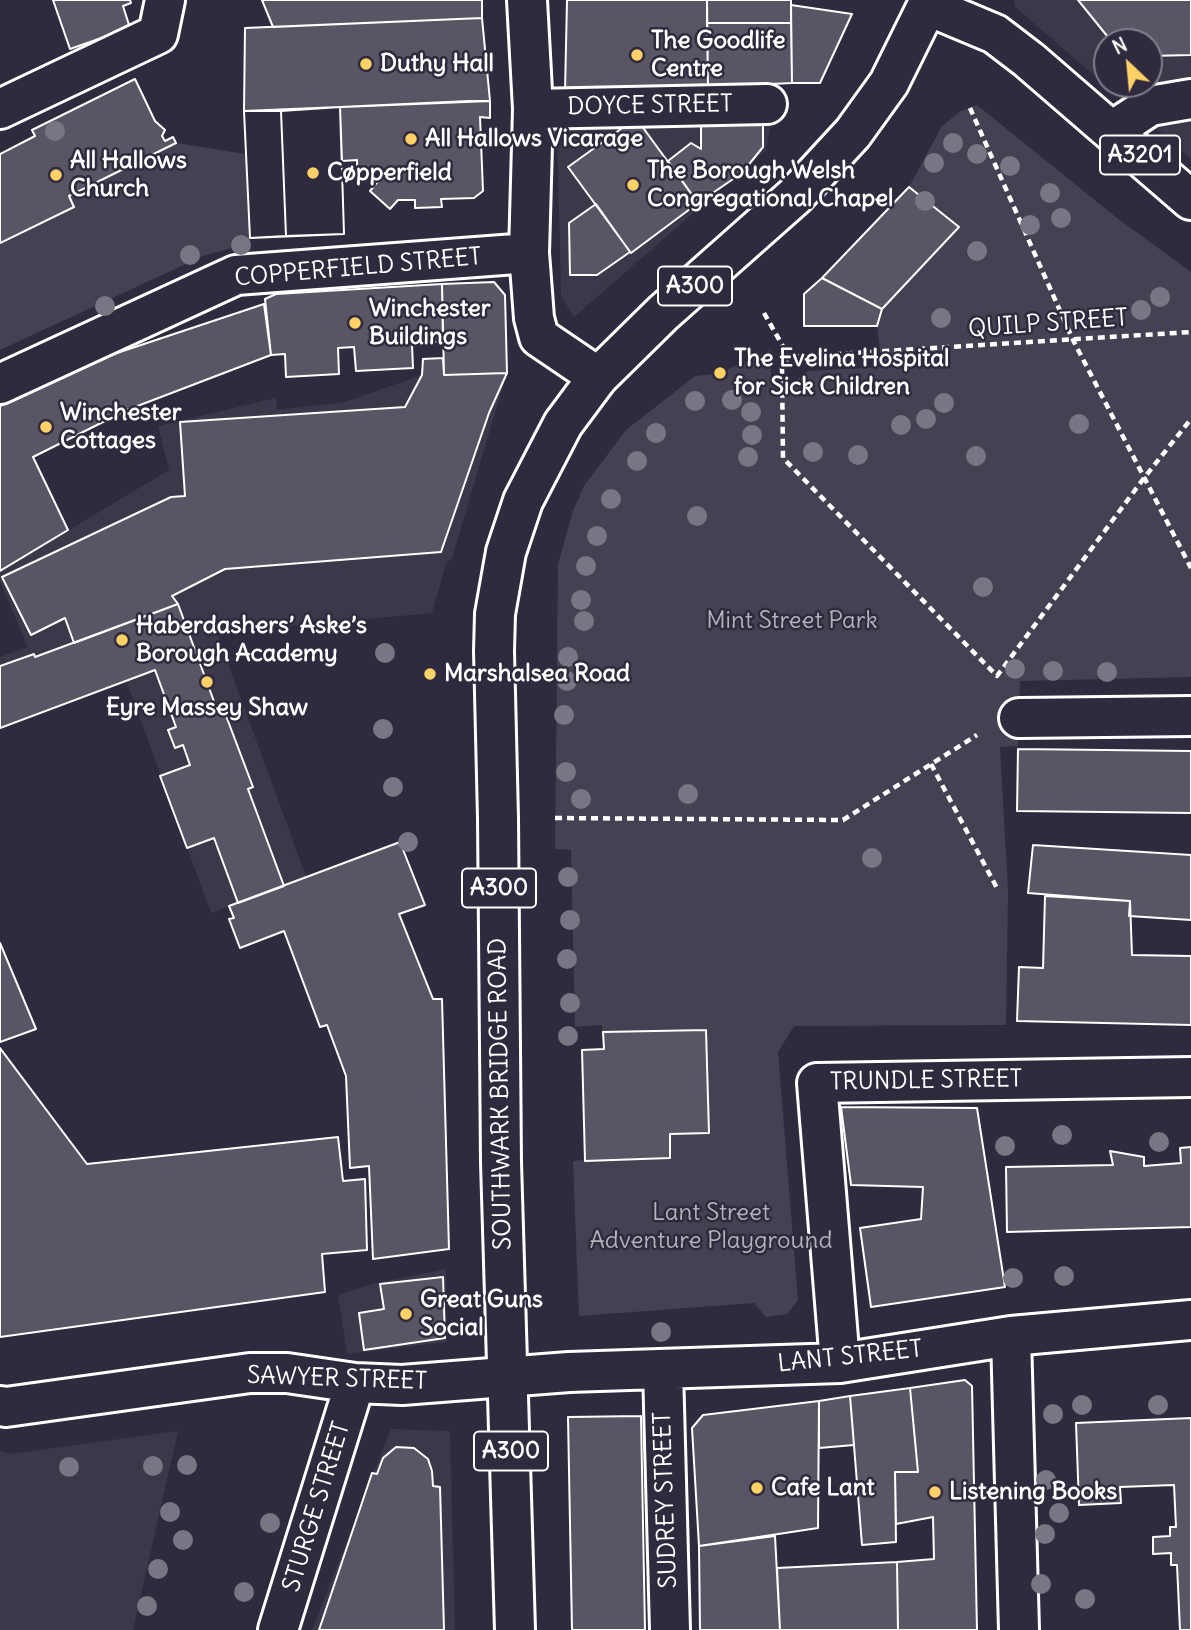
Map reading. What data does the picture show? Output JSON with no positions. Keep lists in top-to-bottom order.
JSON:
{
  "streets": {
    "street": [
      "DOYCE STREET",
      "A3201",
      "COPPERFIELD STREET",
      "A300",
      "TRUNDLE STREET",
      "SOUTHWARK BRIDGE ROAD",
      "LANT STREET",
      "SAWYER STREET",
      "SUDREY STREET",
      "STURGE STREET"
    ],
    "path": ["QUILP STREET"]
  },
  "crossings": [
    ["A3201", "SOUTHWARK BRIDGE ROAD"],
    ["TRUNDLE STREET", "LANT STREET"],
    ["SOUTHWARK BRIDGE ROAD", "LANT STREET"],
    ["SOUTHWARK BRIDGE ROAD", "SAWYER STREET"],
    ["LANT STREET", "SAWYER STREET"],
    ["LANT STREET", "SUDREY STREET"],
    ["SAWYER STREET", "STURGE STREET"]
  ],
  "parks": ["Mint Street Park", "Lant Street Adventure Playground"],
  "places": [
    "The Goodlife Centre",
    "Duthy Hall",
    "All Hallows Vicarage",
    "Cøpperfield",
    "All Hallows Church",
    "The Borough Welsh Congregational Chapel",
    "Winchester Buildings",
    "The Evelina Hospital for Sick Children",
    "Winchester Cottages",
    "Haberdashers’ Aske’s Borough Academy",
    "Marshalsea Road",
    "Eyre Massey Shaw",
    "Great Guns Social",
    "Cafe Lant",
    "Listening Books"
  ],
  "north": "top left"
}
